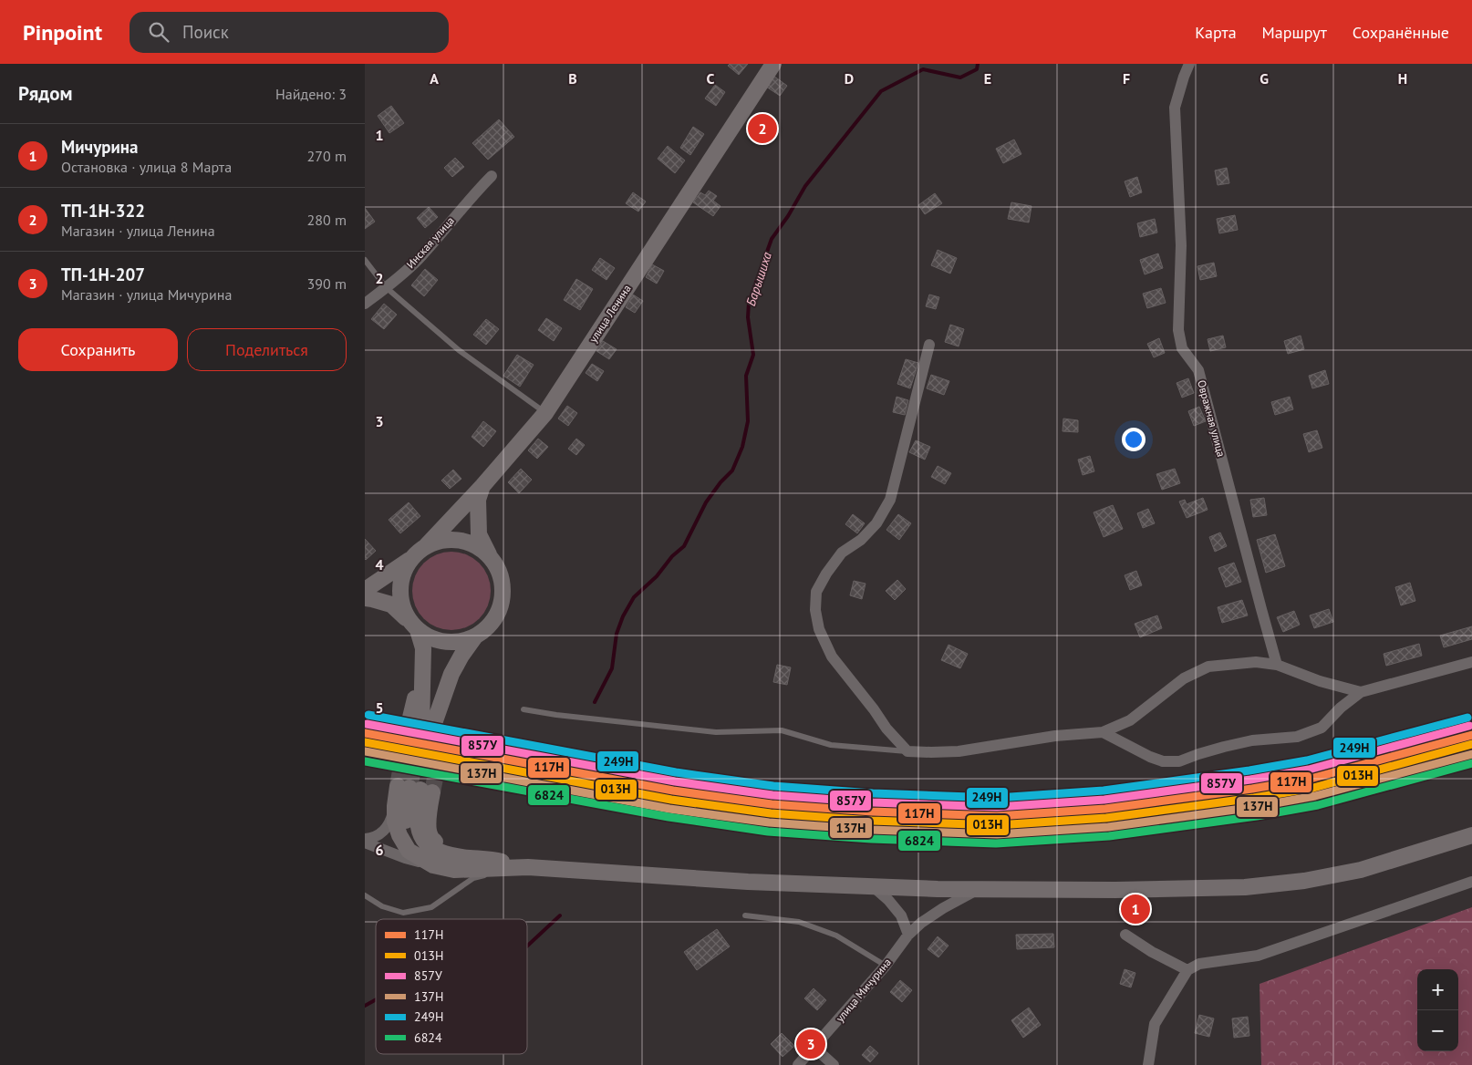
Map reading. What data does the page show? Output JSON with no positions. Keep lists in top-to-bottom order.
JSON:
{
  "streets": {
    "main road": ["улица Ленина"],
    "street": ["Инская улица", "Овражная улица", "улица Мичурина"]
  },
  "water": ["Барышиха"],
  "lines": [
    "transit line 249Н",
    "transit line 857У",
    "transit line 117Н",
    "transit line 013Н",
    "transit line 137Н",
    "transit line 6824"
  ],
  "legend": [
    "117Н",
    "013Н",
    "857У",
    "137Н",
    "249Н",
    "6824"
  ],
  "page": {
    "header": "Pinpoint",
    "search": "Поиск",
    "nav": ["Карта", "Маршрут", "Сохранённые"],
    "heading": ["Рядом", "Найдено: 3"],
    "pins": ["2", "1", "3"],
    "list": [
      {
        "mark": "1",
        "name": "Мичурина",
        "note": "Остановка · улица 8 Марта",
        "value": "270 m"
      },
      {
        "mark": "2",
        "name": "ТП-1Н-322",
        "note": "Магазин · улица Ленина",
        "value": "280 m"
      },
      {
        "mark": "3",
        "name": "ТП-1Н-207",
        "note": "Магазин · улица Мичурина",
        "value": "390 m"
      }
    ],
    "buttons": ["Сохранить", "Поделиться"],
    "map_buttons": ["+", "−"]
  },
  "grid": {
    "columns": [
      "A",
      "B",
      "C",
      "D",
      "E",
      "F",
      "G",
      "H"
    ],
    "rows": [
      "1",
      "2",
      "3",
      "4",
      "5",
      "6"
    ]
  }
}
